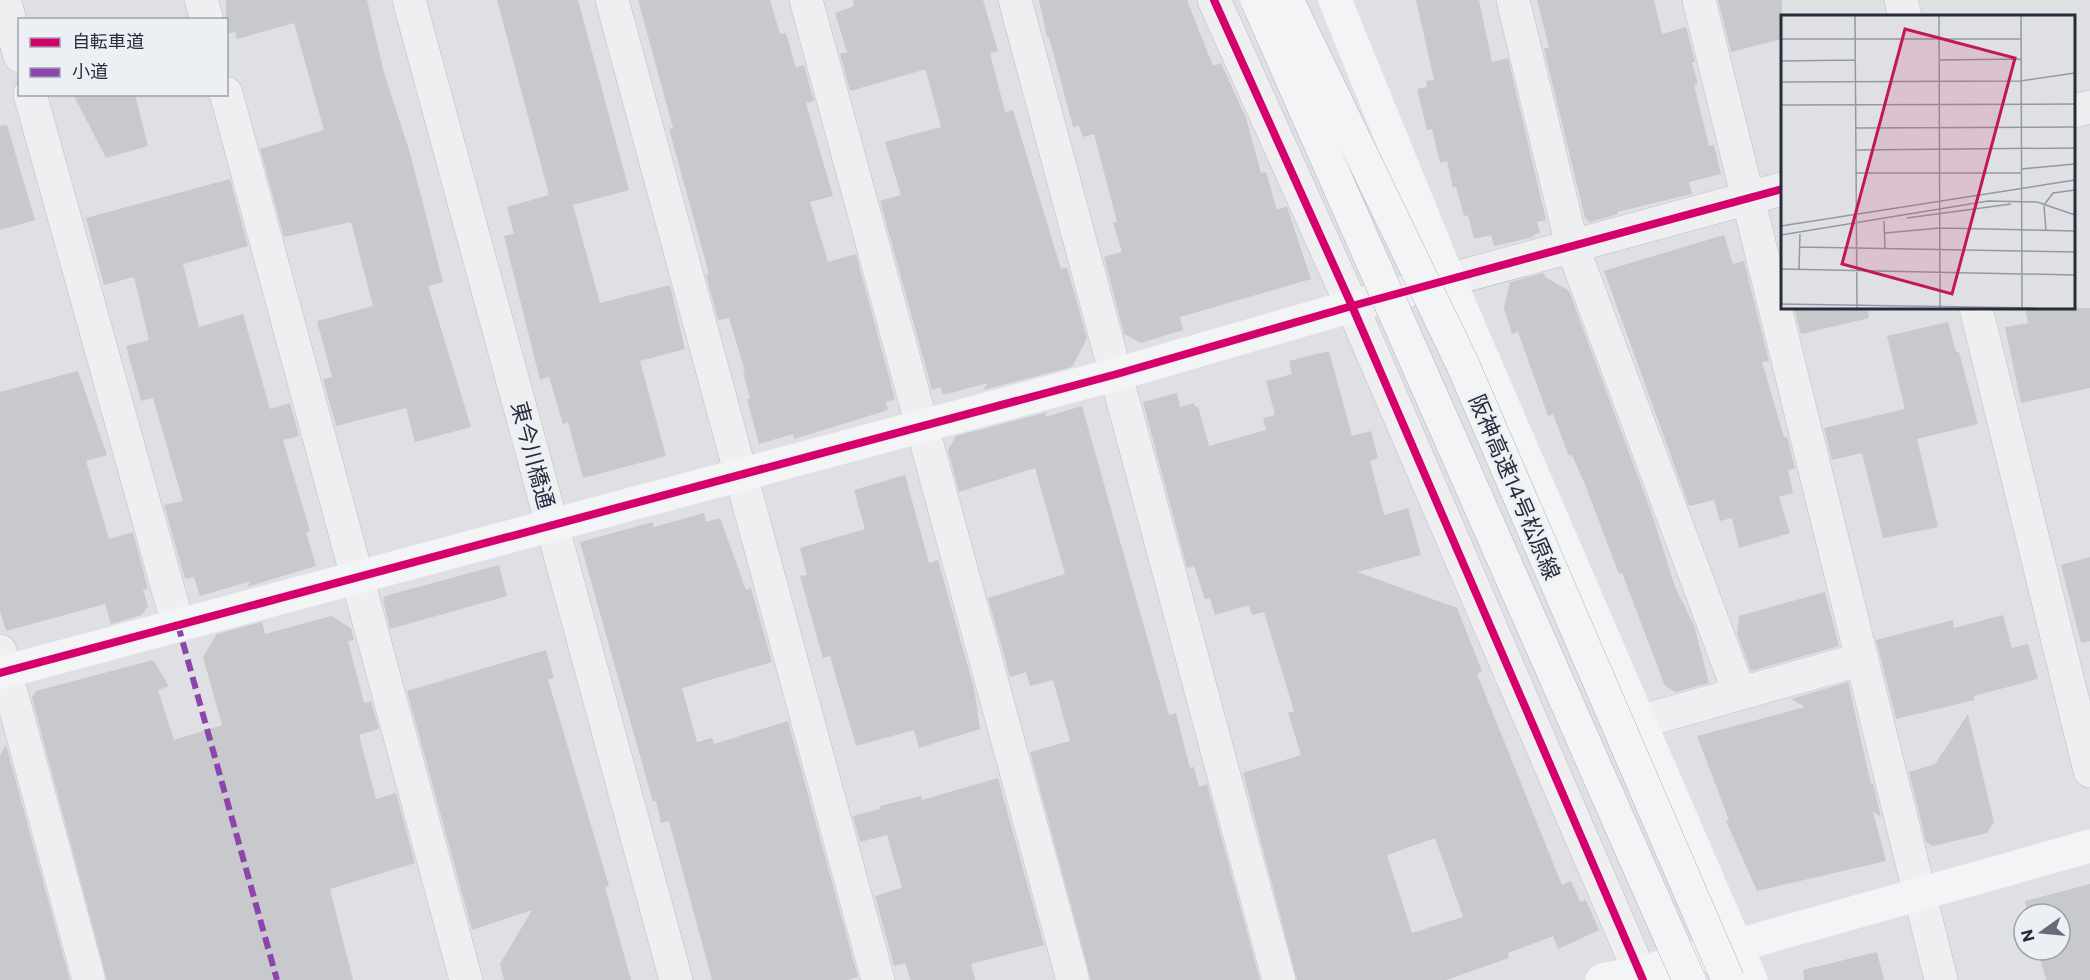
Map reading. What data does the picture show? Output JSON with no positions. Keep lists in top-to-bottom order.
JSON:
{
  "streets": {
    "main road": ["阪神高速14号松原線"],
    "street": ["東今川橋通"]
  },
  "legend": ["自転車道", "小道"],
  "north": "left"
}
